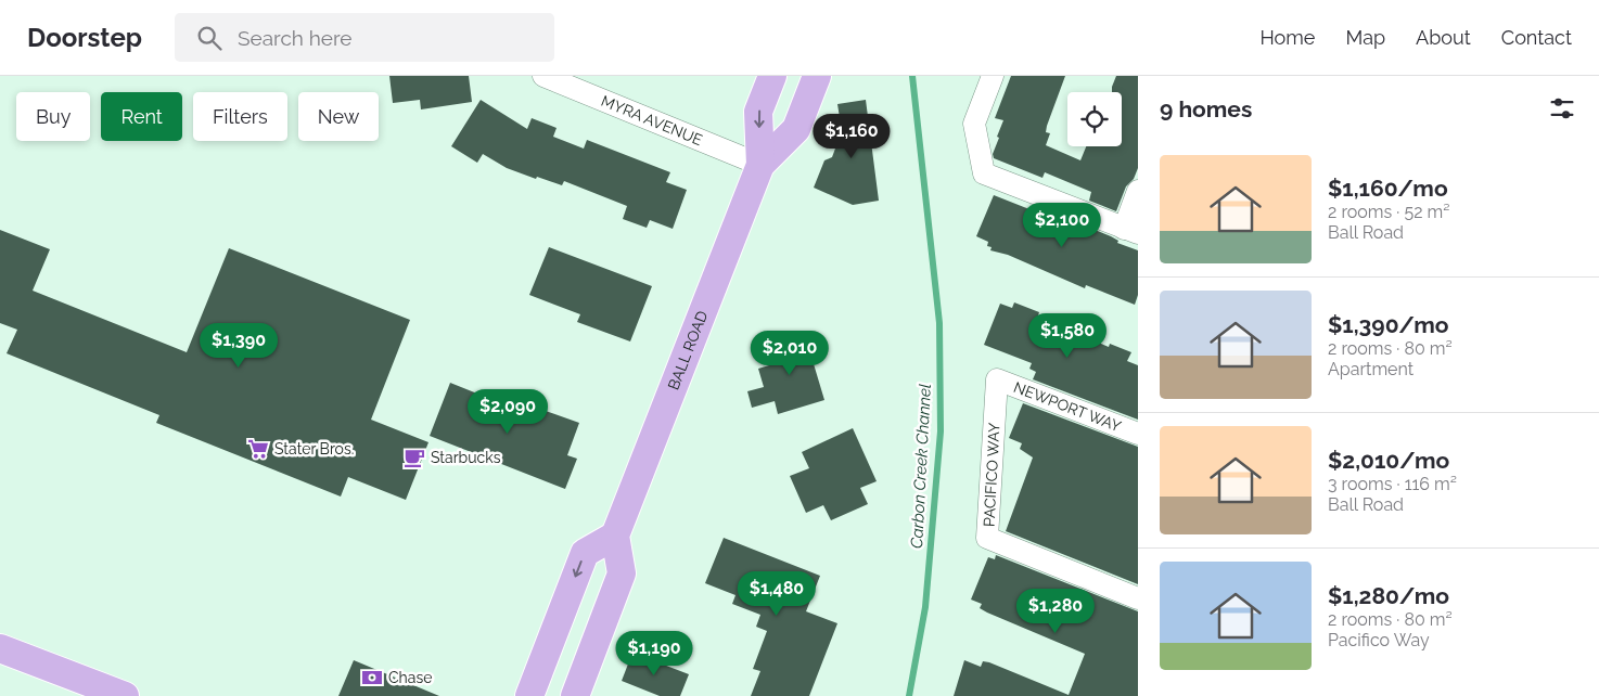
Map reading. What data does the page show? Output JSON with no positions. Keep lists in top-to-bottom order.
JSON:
{
  "streets": {
    "main road": ["BALL ROAD"],
    "street": ["MYRA AVENUE", "NEWPORT WAY", "PACIFICO WAY"]
  },
  "crossings": [
    ["MYRA AVENUE", "BALL ROAD"],
    ["NEWPORT WAY", "PACIFICO WAY"]
  ],
  "water": ["Carbon Creek Channel"],
  "places": {
    "supermarket": ["Stater Bros."],
    "cafe": ["Starbucks"],
    "bank": ["Chase"]
  },
  "page": {
    "header": "Doorstep",
    "search": "Search here",
    "nav": [
      "Home",
      "Map",
      "About",
      "Contact"
    ],
    "heading": "9 homes",
    "chip": [
      "Buy",
      "Rent",
      "Filters",
      "New"
    ],
    "price": [
      "$1,160",
      "$2,100",
      "$1,580",
      "$1,390",
      "$2,010",
      "$2,090",
      "$1,480",
      "$1,280",
      "$1,190"
    ],
    "list": [
      {
        "name": "$1,160/mo",
        "note": "2 rooms · 52 m² · Ball Road"
      },
      {
        "name": "$1,390/mo",
        "note": "2 rooms · 80 m² · Apartment"
      },
      {
        "name": "$2,010/mo",
        "note": "3 rooms · 116 m² · Ball Road"
      },
      {
        "name": "$1,280/mo",
        "note": "2 rooms · 80 m² · Pacifico Way"
      }
    ]
  }
}
